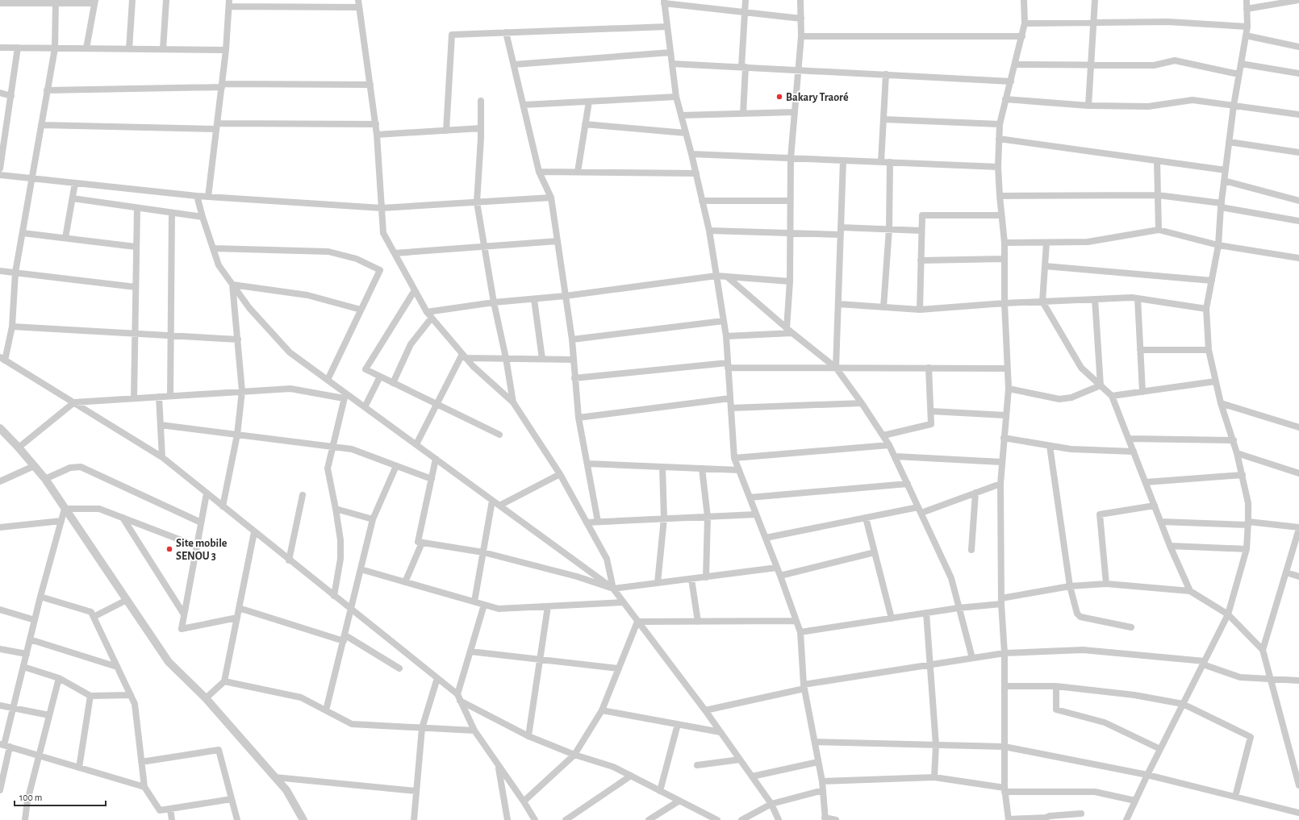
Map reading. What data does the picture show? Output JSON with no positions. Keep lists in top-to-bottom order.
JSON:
{
  "places": ["Bakary Traoré", "Site mobile SENOU 3"],
  "scale_bar": "100 m"
}
